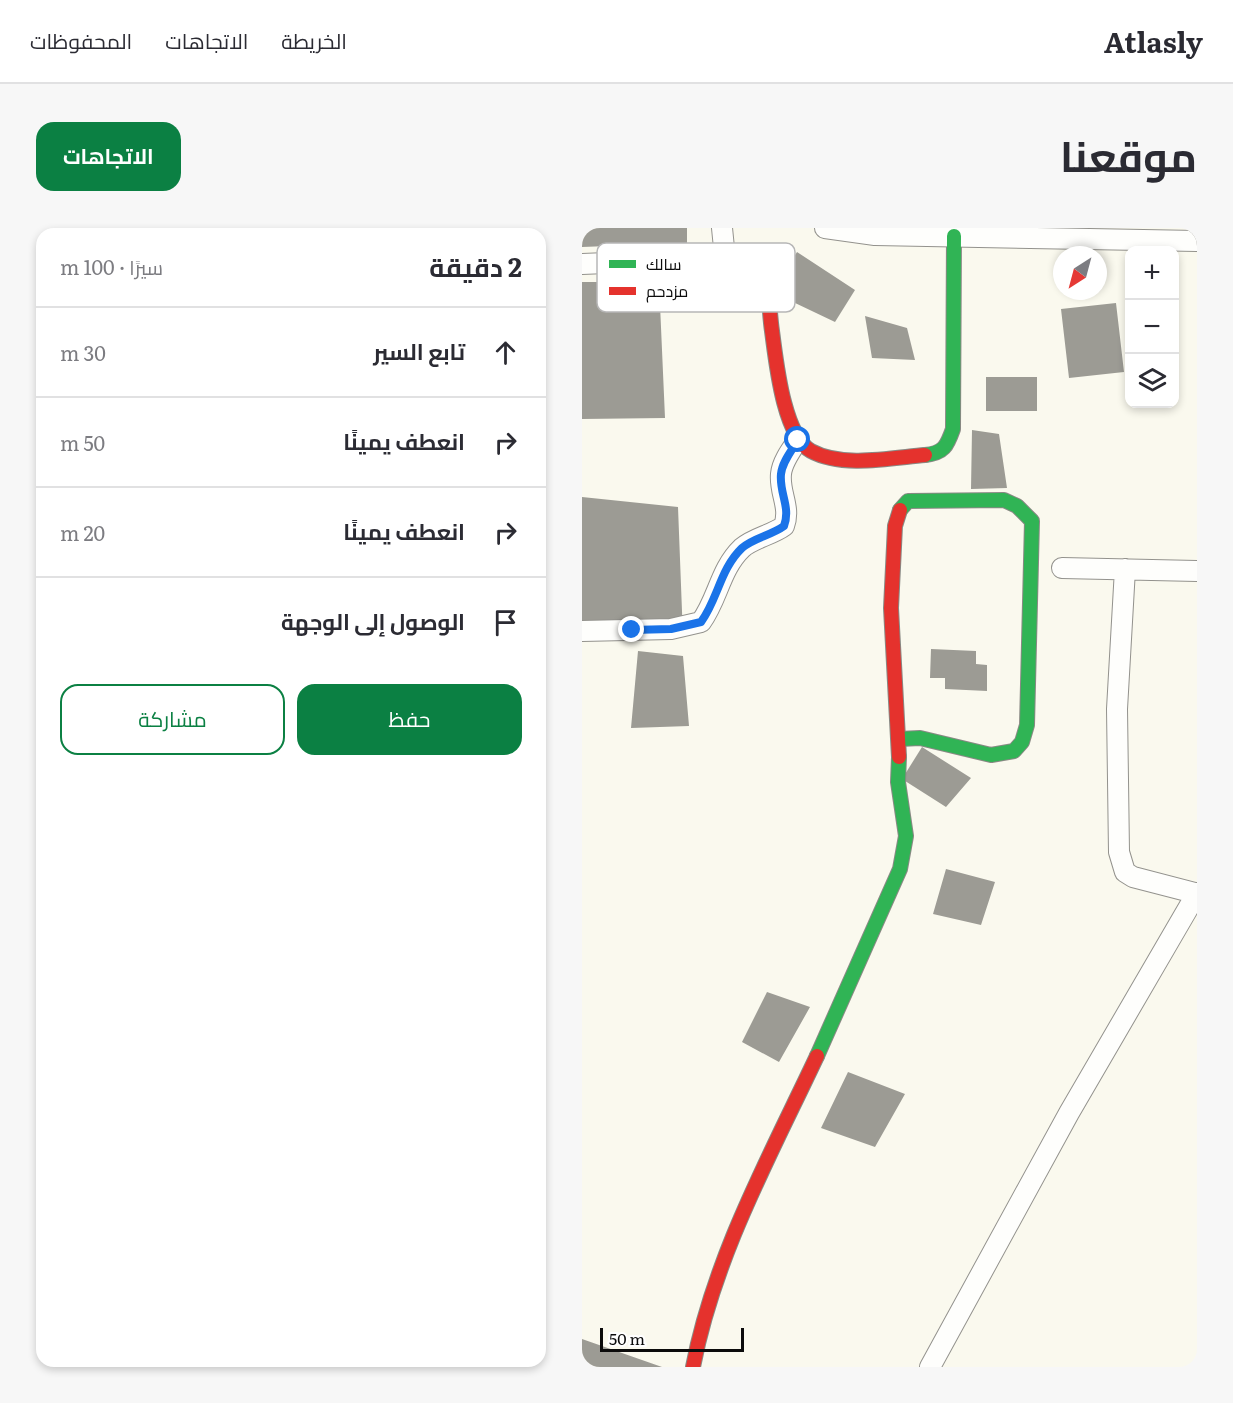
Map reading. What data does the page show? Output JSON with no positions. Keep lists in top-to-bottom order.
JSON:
{
  "legend": ["سالك", "مزدحم"],
  "scale_bar": "50 m",
  "north": "bottom left",
  "page": {
    "header": "Atlasly",
    "nav": ["الخريطة", "الاتجاهات", "المحفوظات"],
    "title": "موقعنا",
    "buttons": [
      "الاتجاهات",
      ["حفظ", "مشاركة"]
    ],
    "heading": ["2 دقيقة", "سيرًا · 100 m"],
    "map_buttons": ["+", "−"],
    "list": [
      ["تابع السير", "30 m"],
      ["انعطف يمينًا", "50 m"],
      ["انعطف يمينًا", "20 m"],
      "الوصول إلى الوجهة"
    ],
    "scale": "50 m"
  }
}
